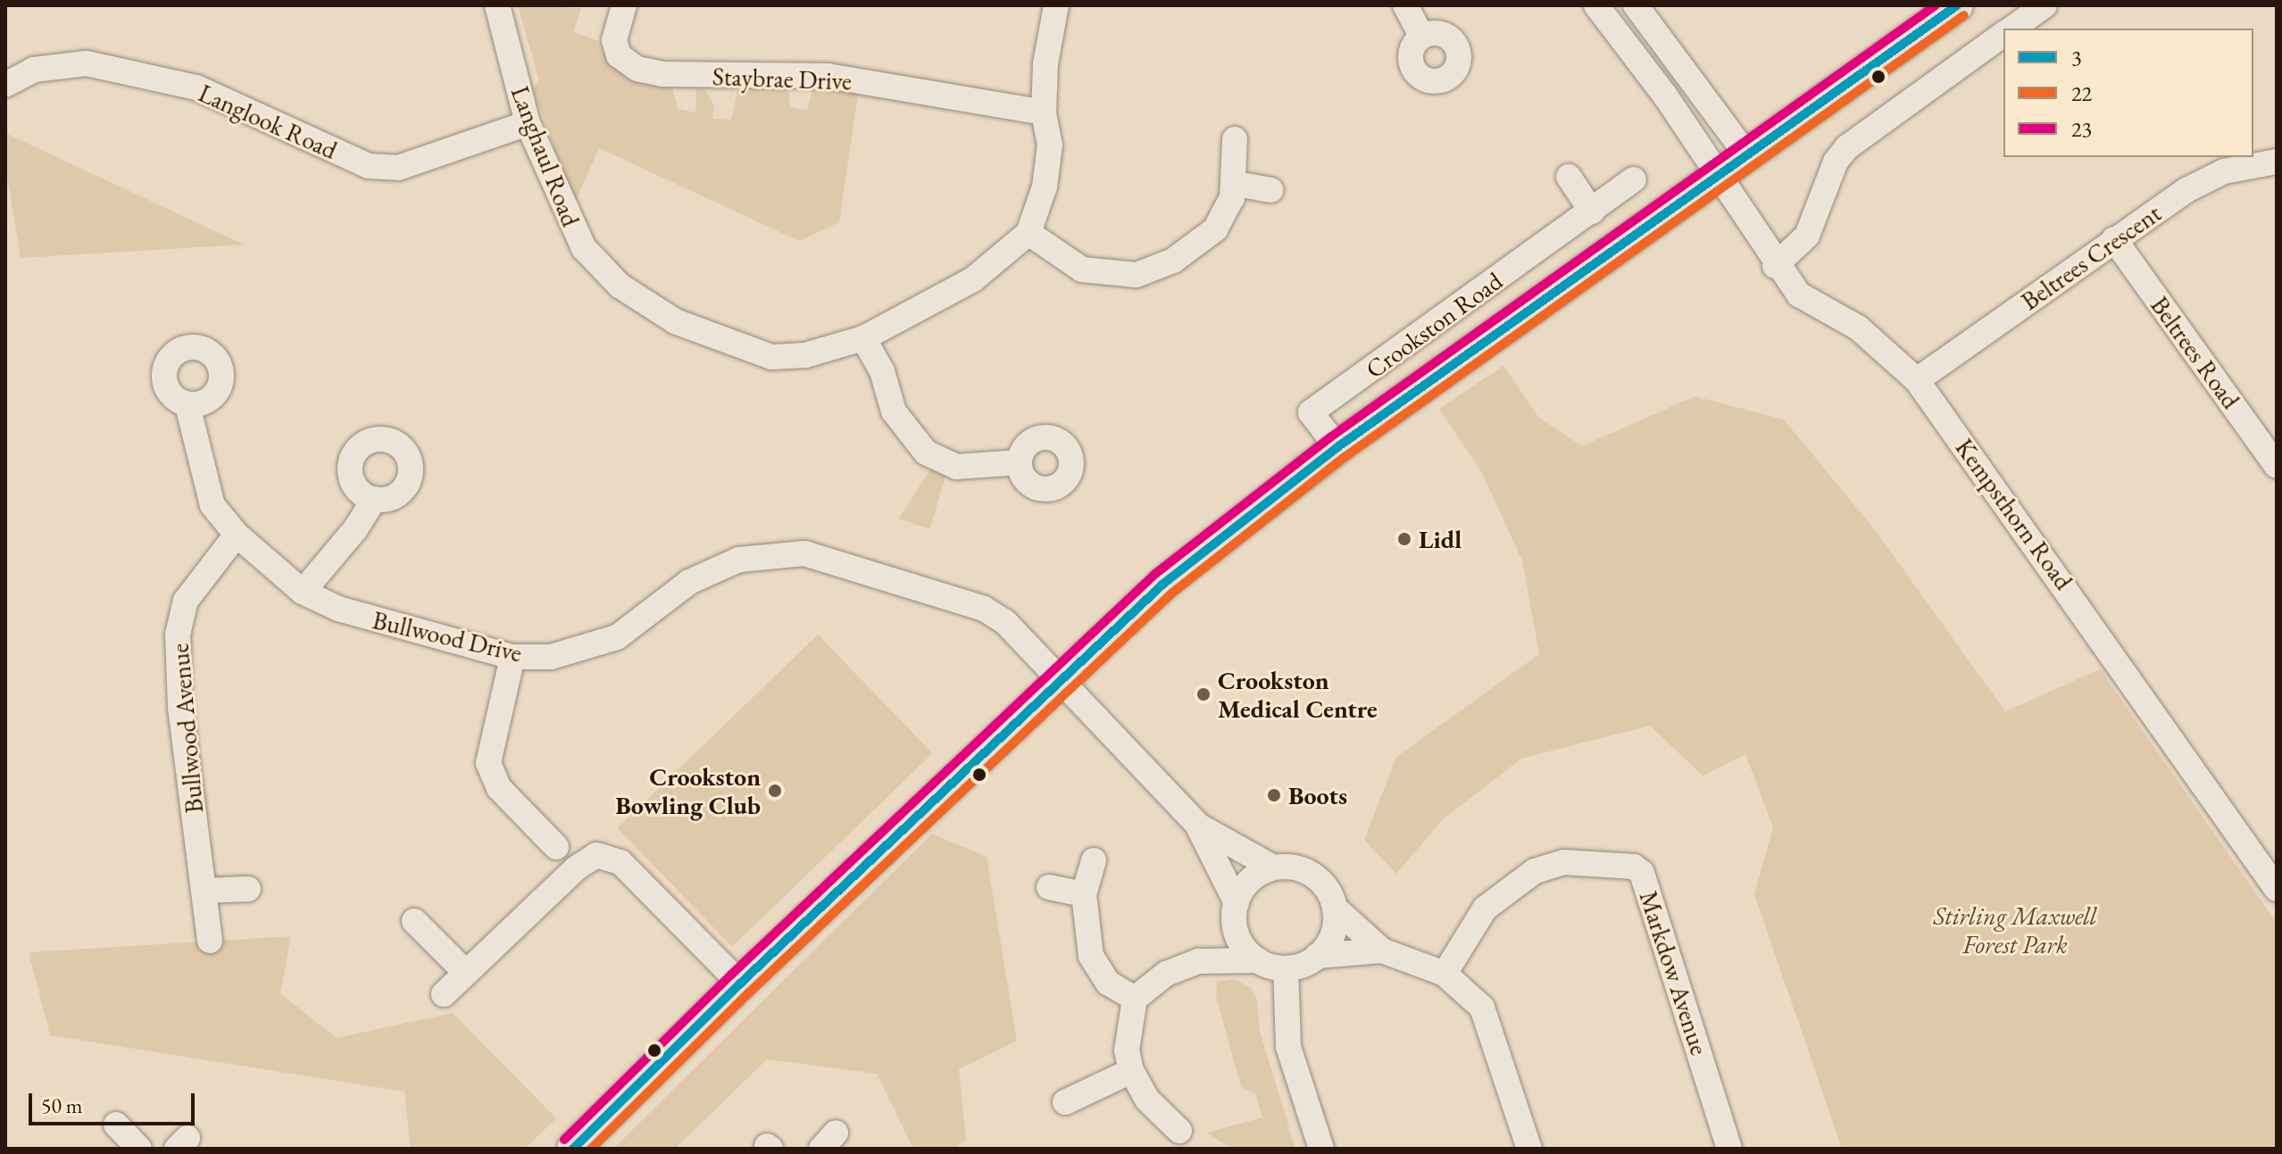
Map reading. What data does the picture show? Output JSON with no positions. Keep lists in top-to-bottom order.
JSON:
{
  "streets": {
    "main road": ["Crookston Road"],
    "street": [
      "Staybrae Drive",
      "Langlook Road",
      "Langhaul Road",
      "Beltrees Crescent",
      "Beltrees Road",
      "Kempsthorn Road",
      "Bullwood Drive",
      "Bullwood Avenue",
      "Markdow Avenue"
    ]
  },
  "crossings": [
    ["Langlook Road", "Langhaul Road"],
    ["Beltrees Crescent", "Beltrees Road"],
    ["Beltrees Crescent", "Kempsthorn Road"],
    ["Crookston Road", "Kempsthorn Road"],
    ["Crookston Road", "Bullwood Drive"],
    ["Bullwood Drive", "Bullwood Avenue"]
  ],
  "parks": ["Stirling Maxwell Forest Park"],
  "places": [
    "Lidl",
    "Crookston Medical Centre",
    "Crookston Bowling Club",
    "Boots"
  ],
  "lines": ["transit line 3", "transit line 23", "transit line 22"],
  "legend": ["3", "22", "23"],
  "scale_bar": "50 m"
}
